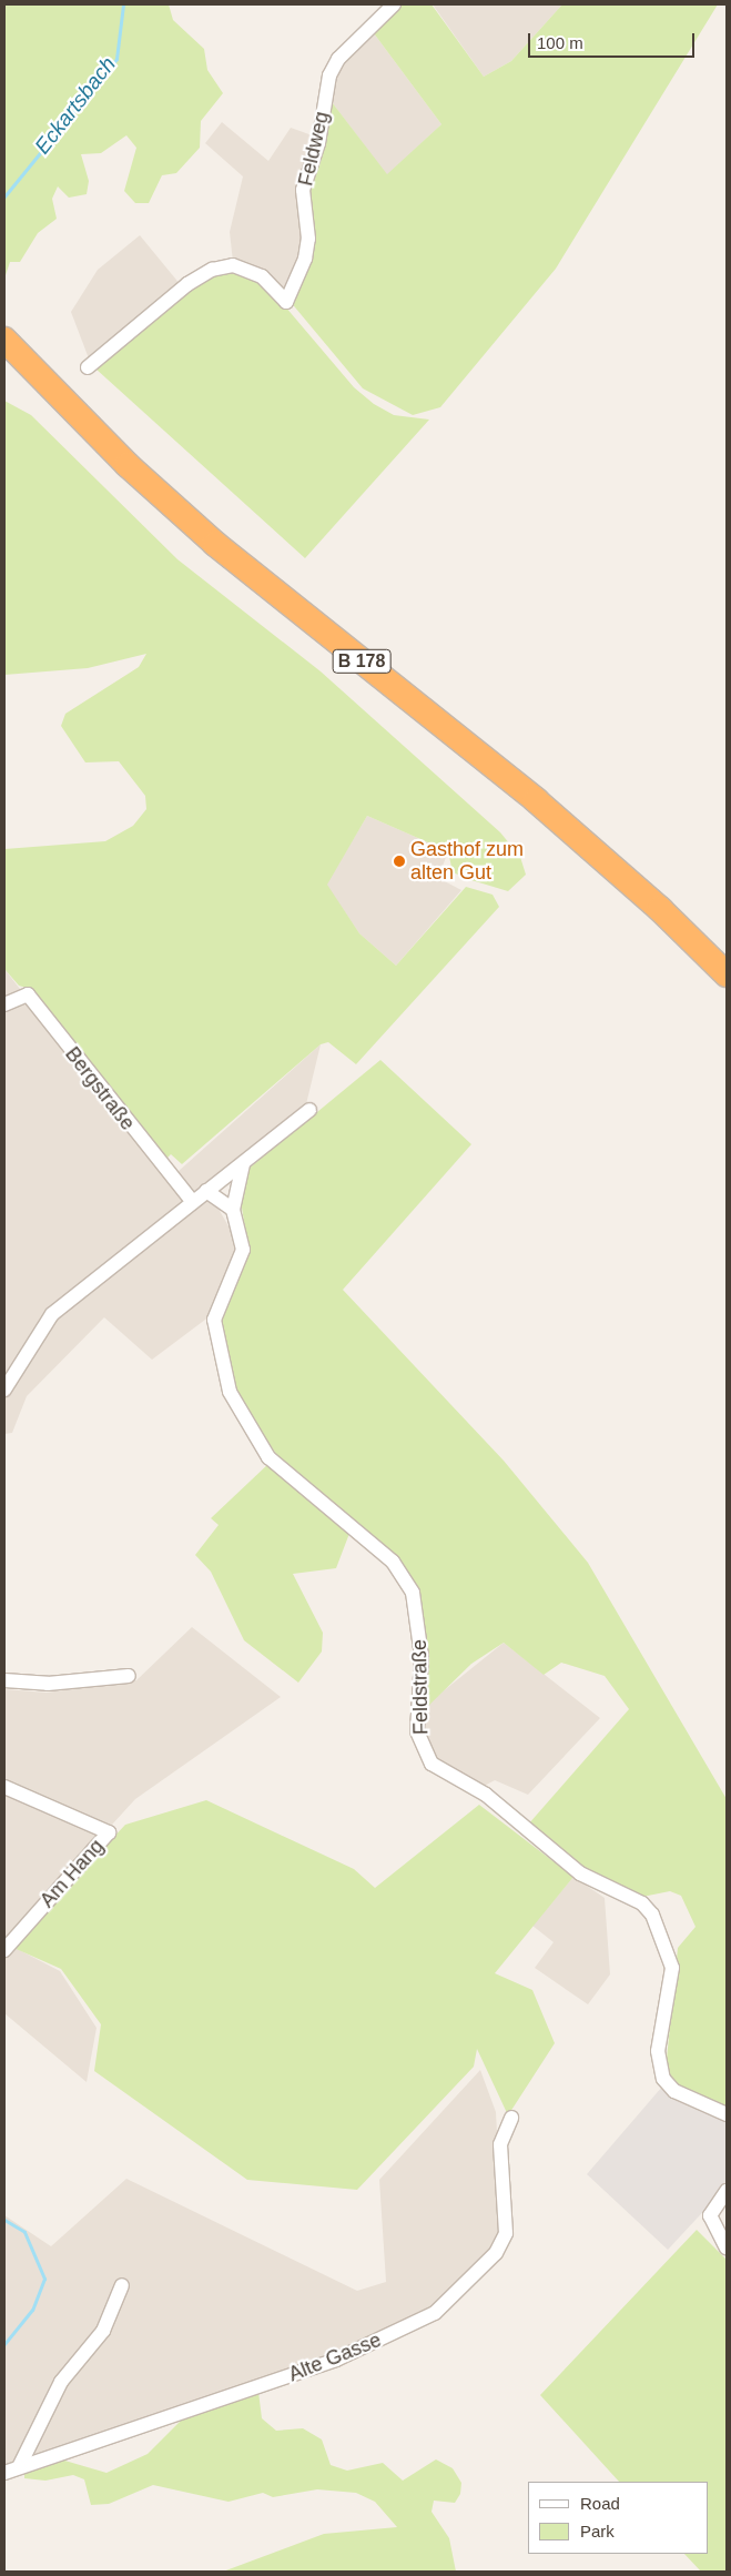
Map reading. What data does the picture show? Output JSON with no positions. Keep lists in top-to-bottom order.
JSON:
{
  "streets": {
    "highway": ["B 178"],
    "street": [
      "Feldweg",
      "Bergstraße",
      "Feldstraße",
      "Am Hang",
      "Alte Gasse"
    ]
  },
  "water": ["Eckartsbach"],
  "places": ["Gasthof zum alten Gut"],
  "legend": ["Road", "Park"],
  "scale_bar": "100 m"
}
